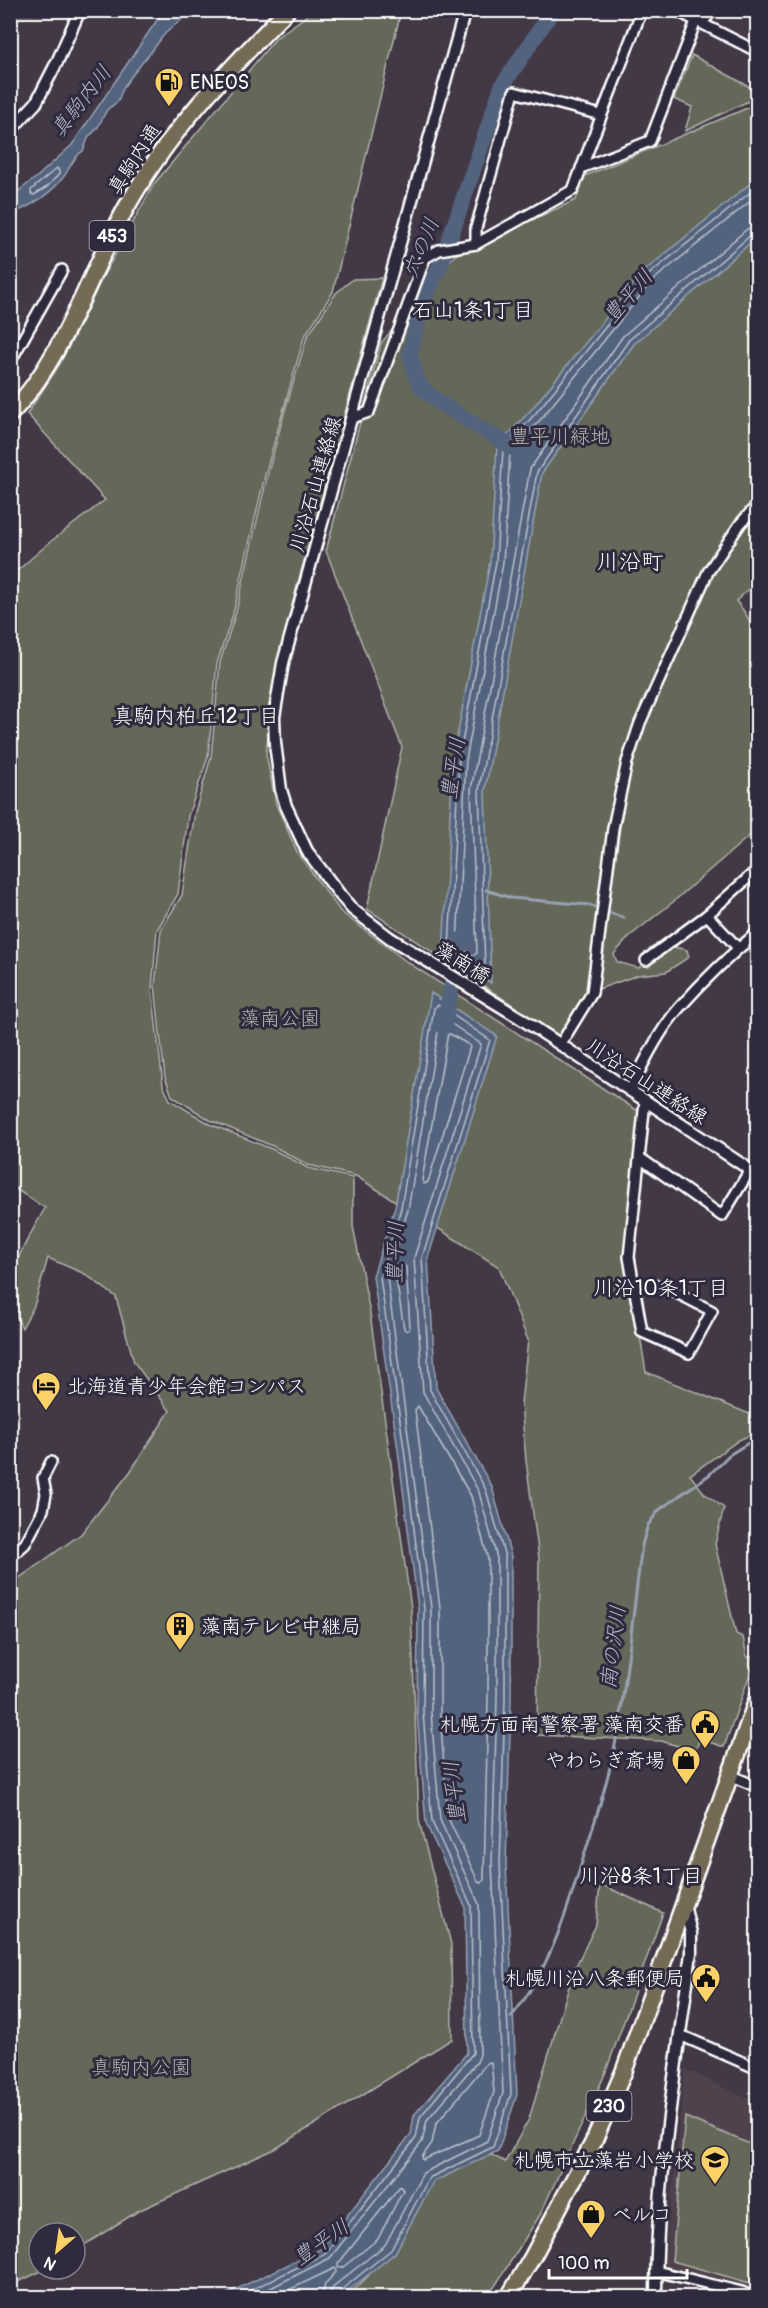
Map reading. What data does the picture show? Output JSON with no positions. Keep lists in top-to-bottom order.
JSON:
{
  "streets": {
    "highway": ["真駒内通", "453", "230"],
    "street": ["川沿石山連絡線", "藻南橋"]
  },
  "crossings": [
    ["川沿石山連絡線", "藻南橋"]
  ],
  "districts": [
    "石山1条1丁目",
    "川沿町",
    "真駒内柏丘12丁目",
    "川沿10条1丁目",
    "川沿8条1丁目"
  ],
  "water": [
    "真駒内川",
    "穴の川",
    "豊平川",
    "南の沢川"
  ],
  "parks": ["豊平川緑地", "藻南公園", "真駒内公園"],
  "places": {
    "fuel station": ["ENEOS"],
    "hotel": ["北海道青少年会館コンパス"],
    "building": ["藻南テレビ中継局"],
    "public building": ["札幌方面南警察署 藻南交番", "札幌川沿八条郵便局"],
    "shop": ["やわらぎ斎場", "ベルコ"],
    "school or university": ["札幌市立藻岩小学校"]
  },
  "scale_bar": "100 m",
  "north": "bottom left"
}
